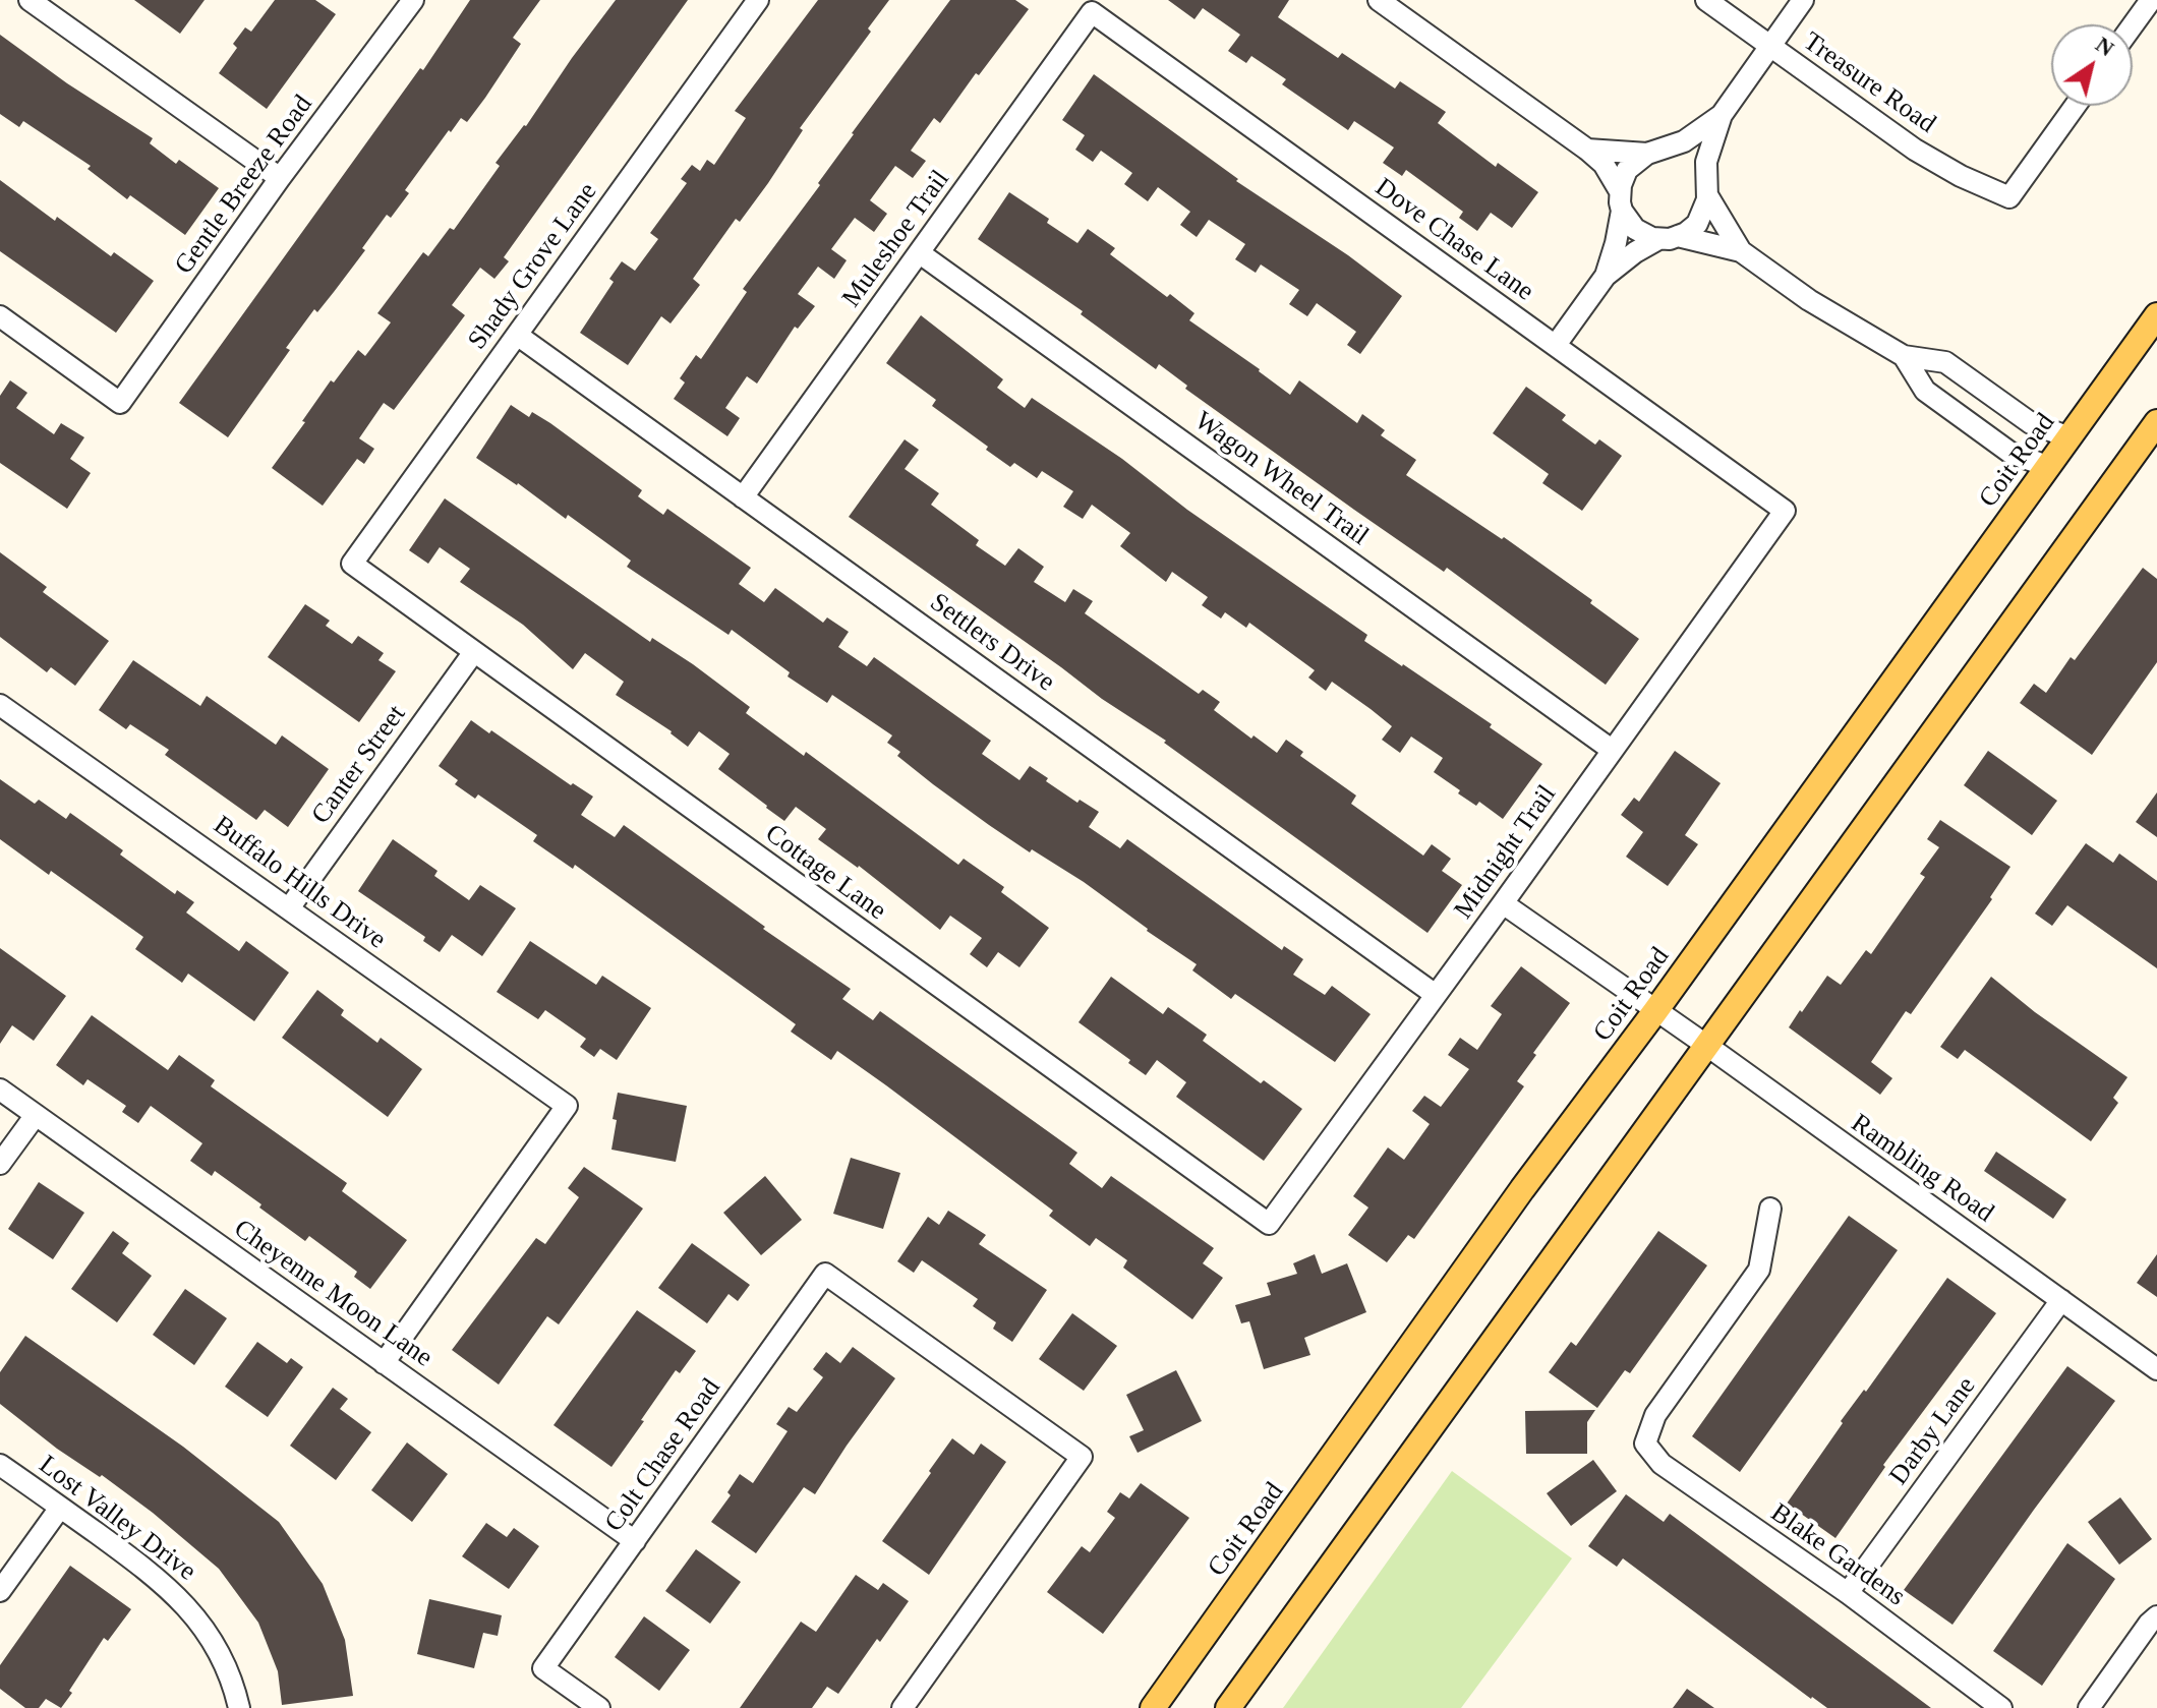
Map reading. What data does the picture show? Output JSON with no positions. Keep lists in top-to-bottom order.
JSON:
{
  "streets": {
    "main road": ["Coit Road"],
    "street": [
      "Treasure Road",
      "Gentle Breeze Road",
      "Muleshoe Trail",
      "Dove Chase Lane",
      "Shady Grove Lane",
      "Wagon Wheel Trail",
      "Settlers Drive",
      "Canter Street",
      "Midnight Trail",
      "Cottage Lane",
      "Buffalo Hills Drive",
      "Rambling Road",
      "Cheyenne Moon Lane",
      "Darby Lane",
      "Colt Chase Road",
      "Lost Valley Drive",
      "Blake Gardens"
    ]
  },
  "crossings": [
    ["Muleshoe Trail", "Dove Chase Lane"],
    ["Muleshoe Trail", "Wagon Wheel Trail"],
    ["Muleshoe Trail", "Settlers Drive"],
    ["Dove Chase Lane", "Midnight Trail"],
    ["Shady Grove Lane", "Settlers Drive"],
    ["Shady Grove Lane", "Cottage Lane"],
    ["Coit Road", "Rambling Road"],
    ["Wagon Wheel Trail", "Midnight Trail"],
    ["Settlers Drive", "Midnight Trail"],
    ["Canter Street", "Cottage Lane"],
    ["Canter Street", "Buffalo Hills Drive"],
    ["Midnight Trail", "Cottage Lane"],
    ["Midnight Trail", "Rambling Road"],
    ["Buffalo Hills Drive", "Cheyenne Moon Lane"],
    ["Rambling Road", "Darby Lane"],
    ["Cheyenne Moon Lane", "Colt Chase Road"],
    ["Darby Lane", "Blake Gardens"]
  ],
  "north": "top right"
}
